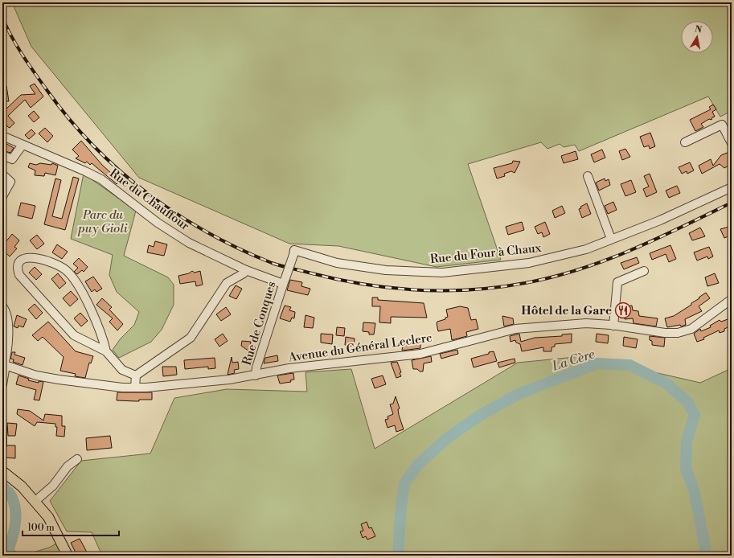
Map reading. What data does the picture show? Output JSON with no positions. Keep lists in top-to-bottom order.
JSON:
{
  "streets": {
    "street": [
      "Rue du Chauffour",
      "Rue du Four à Chaux",
      "Rue de Conques",
      "Avenue du Général Leclerc"
    ]
  },
  "crossings": [
    ["Rue du Chauffour", "Rue de Conques"],
    ["Rue du Four à Chaux", "Rue de Conques"],
    ["Rue de Conques", "Avenue du Général Leclerc"]
  ],
  "water": ["La Cère"],
  "parks": ["Parc du puy Gioli"],
  "places": {
    "restaurant": ["Hôtel de la Gare"]
  },
  "scale_bar": "100 m",
  "north": "top"
}
